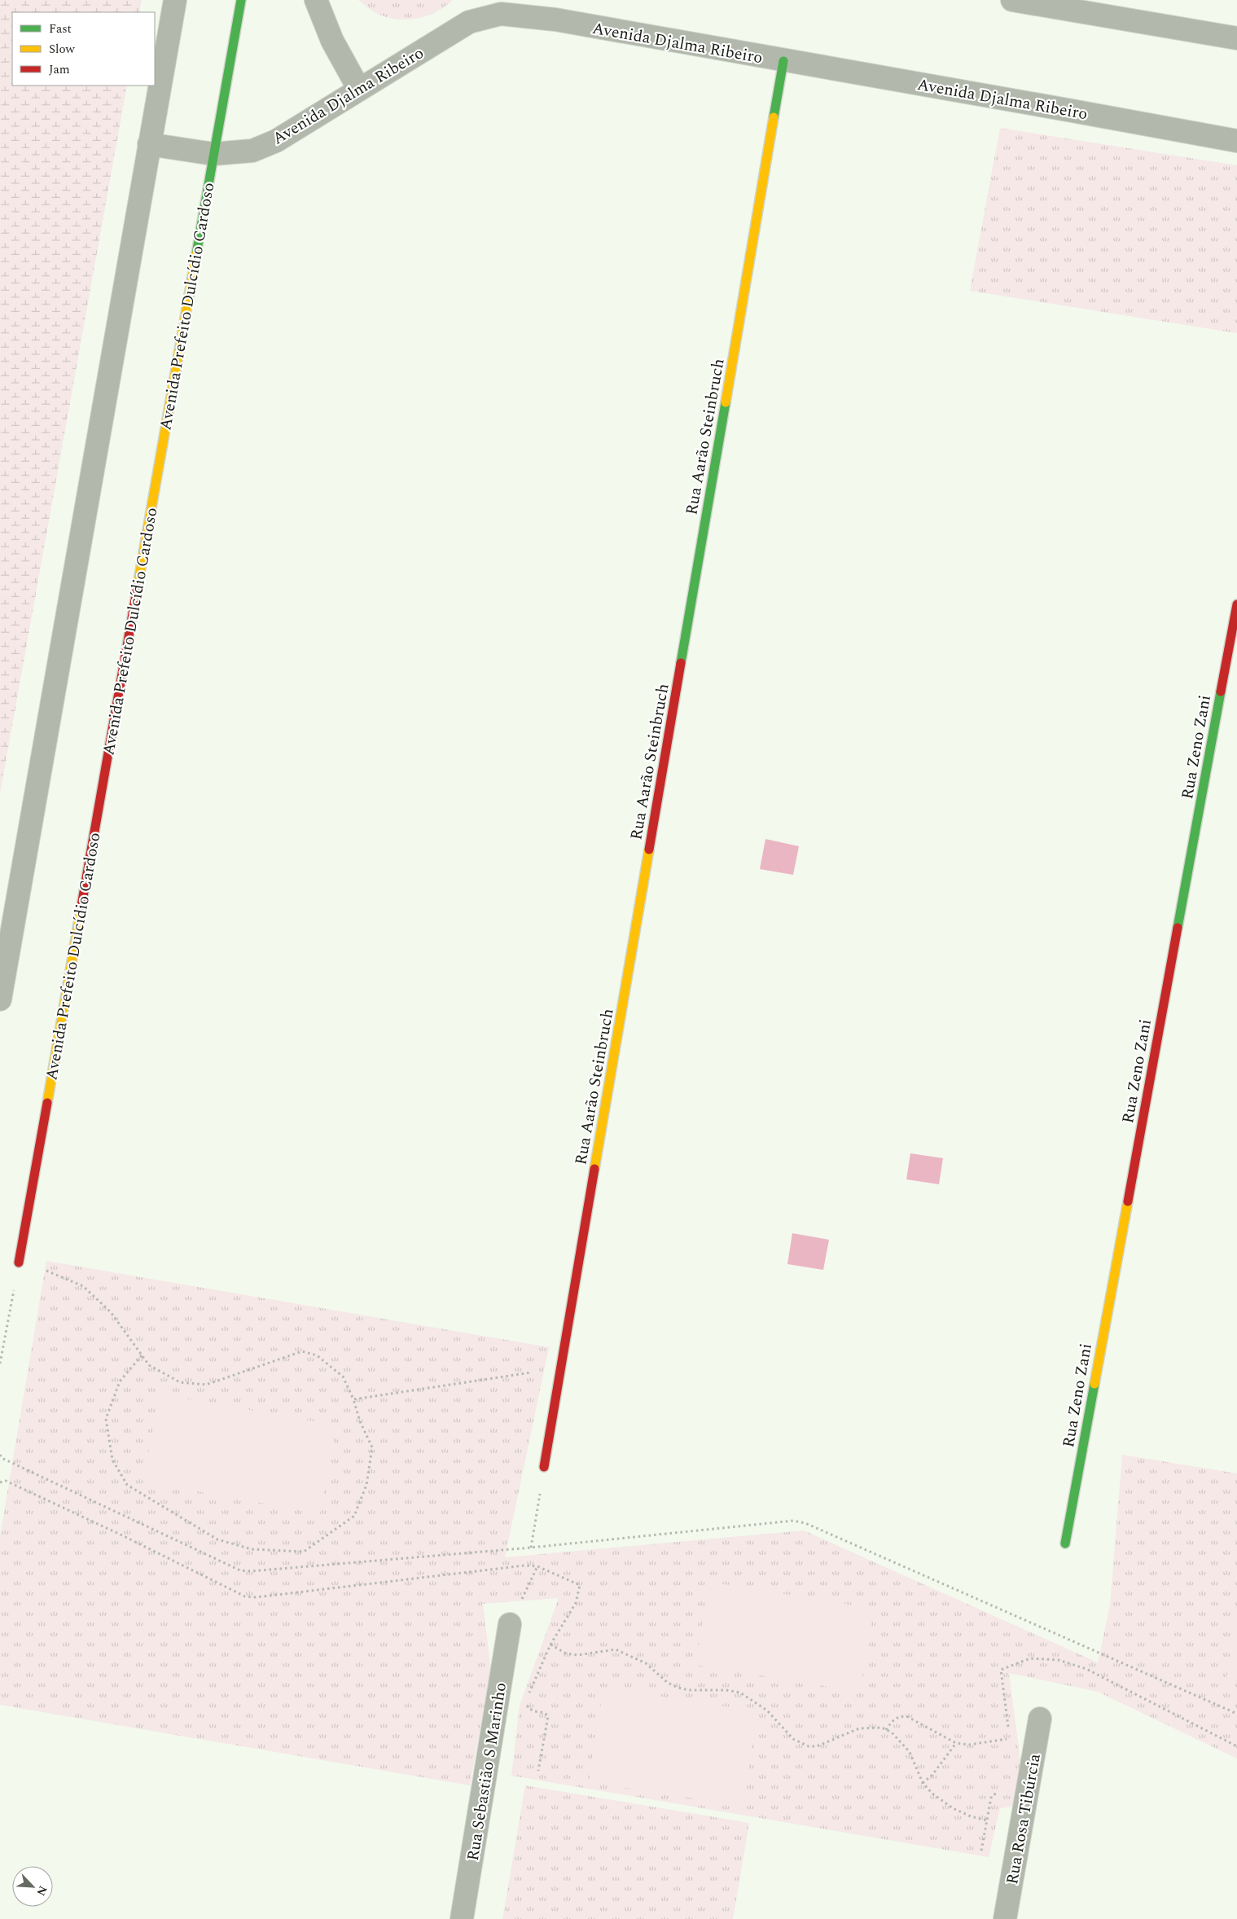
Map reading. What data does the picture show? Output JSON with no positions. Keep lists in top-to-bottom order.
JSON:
{
  "streets": {
    "street": [
      "Avenida Djalma Ribeiro",
      "Avenida Prefeito Dulcídio Cardoso",
      "Rua Aarão Steinbruch",
      "Rua Zeno Zani",
      "Rua Sebastião S Marinho",
      "Rua Rosa Tibúrcia"
    ]
  },
  "crossings": [
    ["Avenida Djalma Ribeiro", "Avenida Prefeito Dulcídio Cardoso"],
    ["Avenida Djalma Ribeiro", "Rua Aarão Steinbruch"]
  ],
  "legend": ["Fast", "Slow", "Jam"],
  "north": "bottom right"
}
